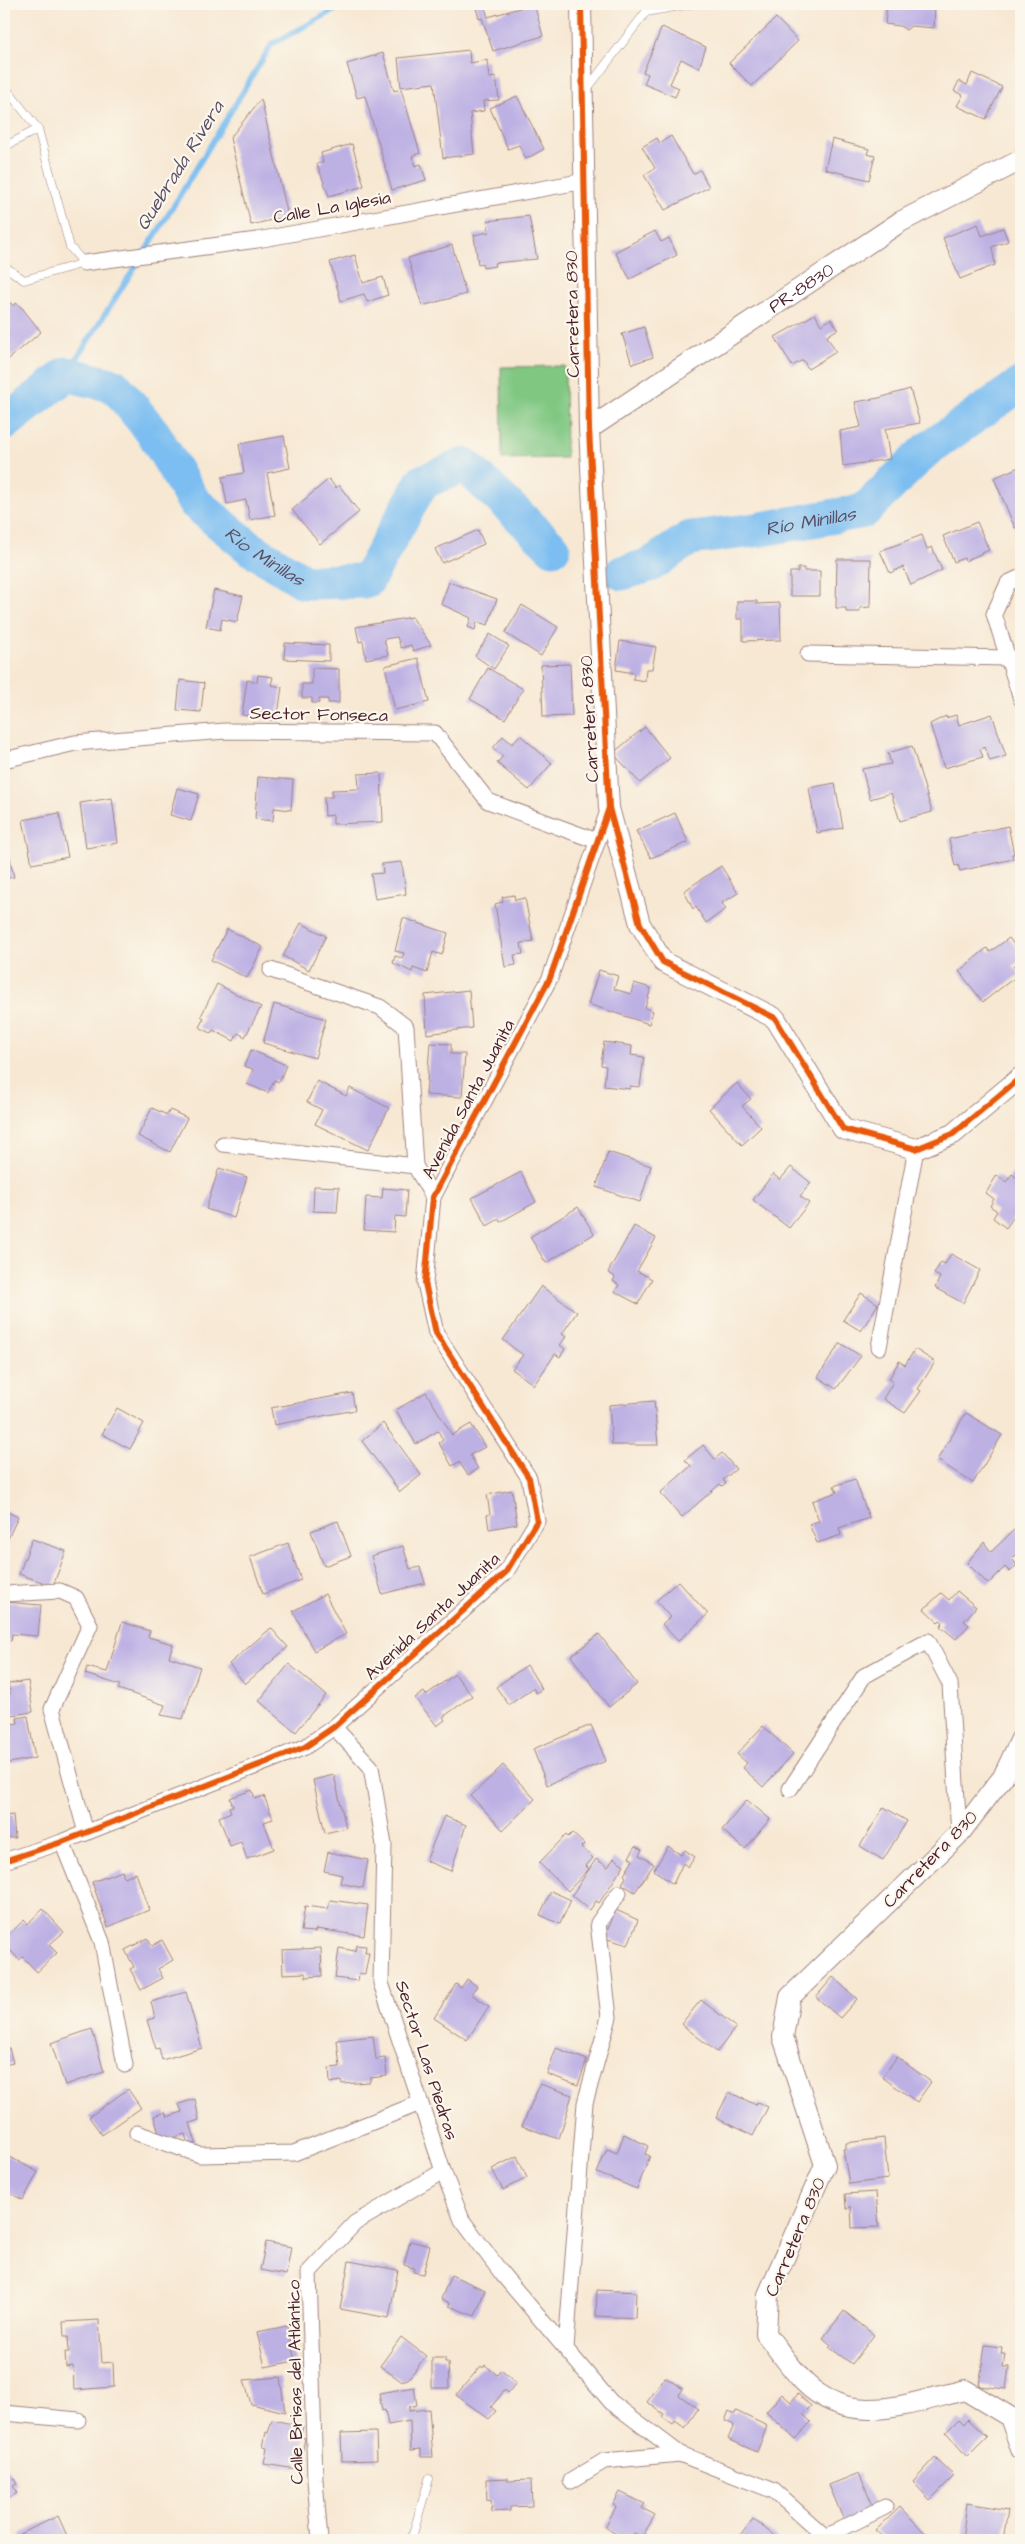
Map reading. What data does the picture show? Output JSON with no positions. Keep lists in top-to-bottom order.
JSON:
{
  "streets": {
    "street": [
      "Calle La Iglesia",
      "PR-8830",
      "Carretera 830",
      "Sector Fonseca",
      "Avenida Santa Juanita",
      "Sector Las Piedras",
      "Calle Brisas del Atlántico"
    ]
  },
  "crossings": [
    ["Calle La Iglesia", "Carretera 830"],
    ["PR-8830", "Carretera 830"],
    ["Carretera 830", "Avenida Santa Juanita"],
    ["Sector Fonseca", "Avenida Santa Juanita"],
    ["Avenida Santa Juanita", "Sector Las Piedras"],
    ["Sector Las Piedras", "Calle Brisas del Atlántico"]
  ],
  "water": ["Quebrada Rivera", "Río Minillas"]
}
